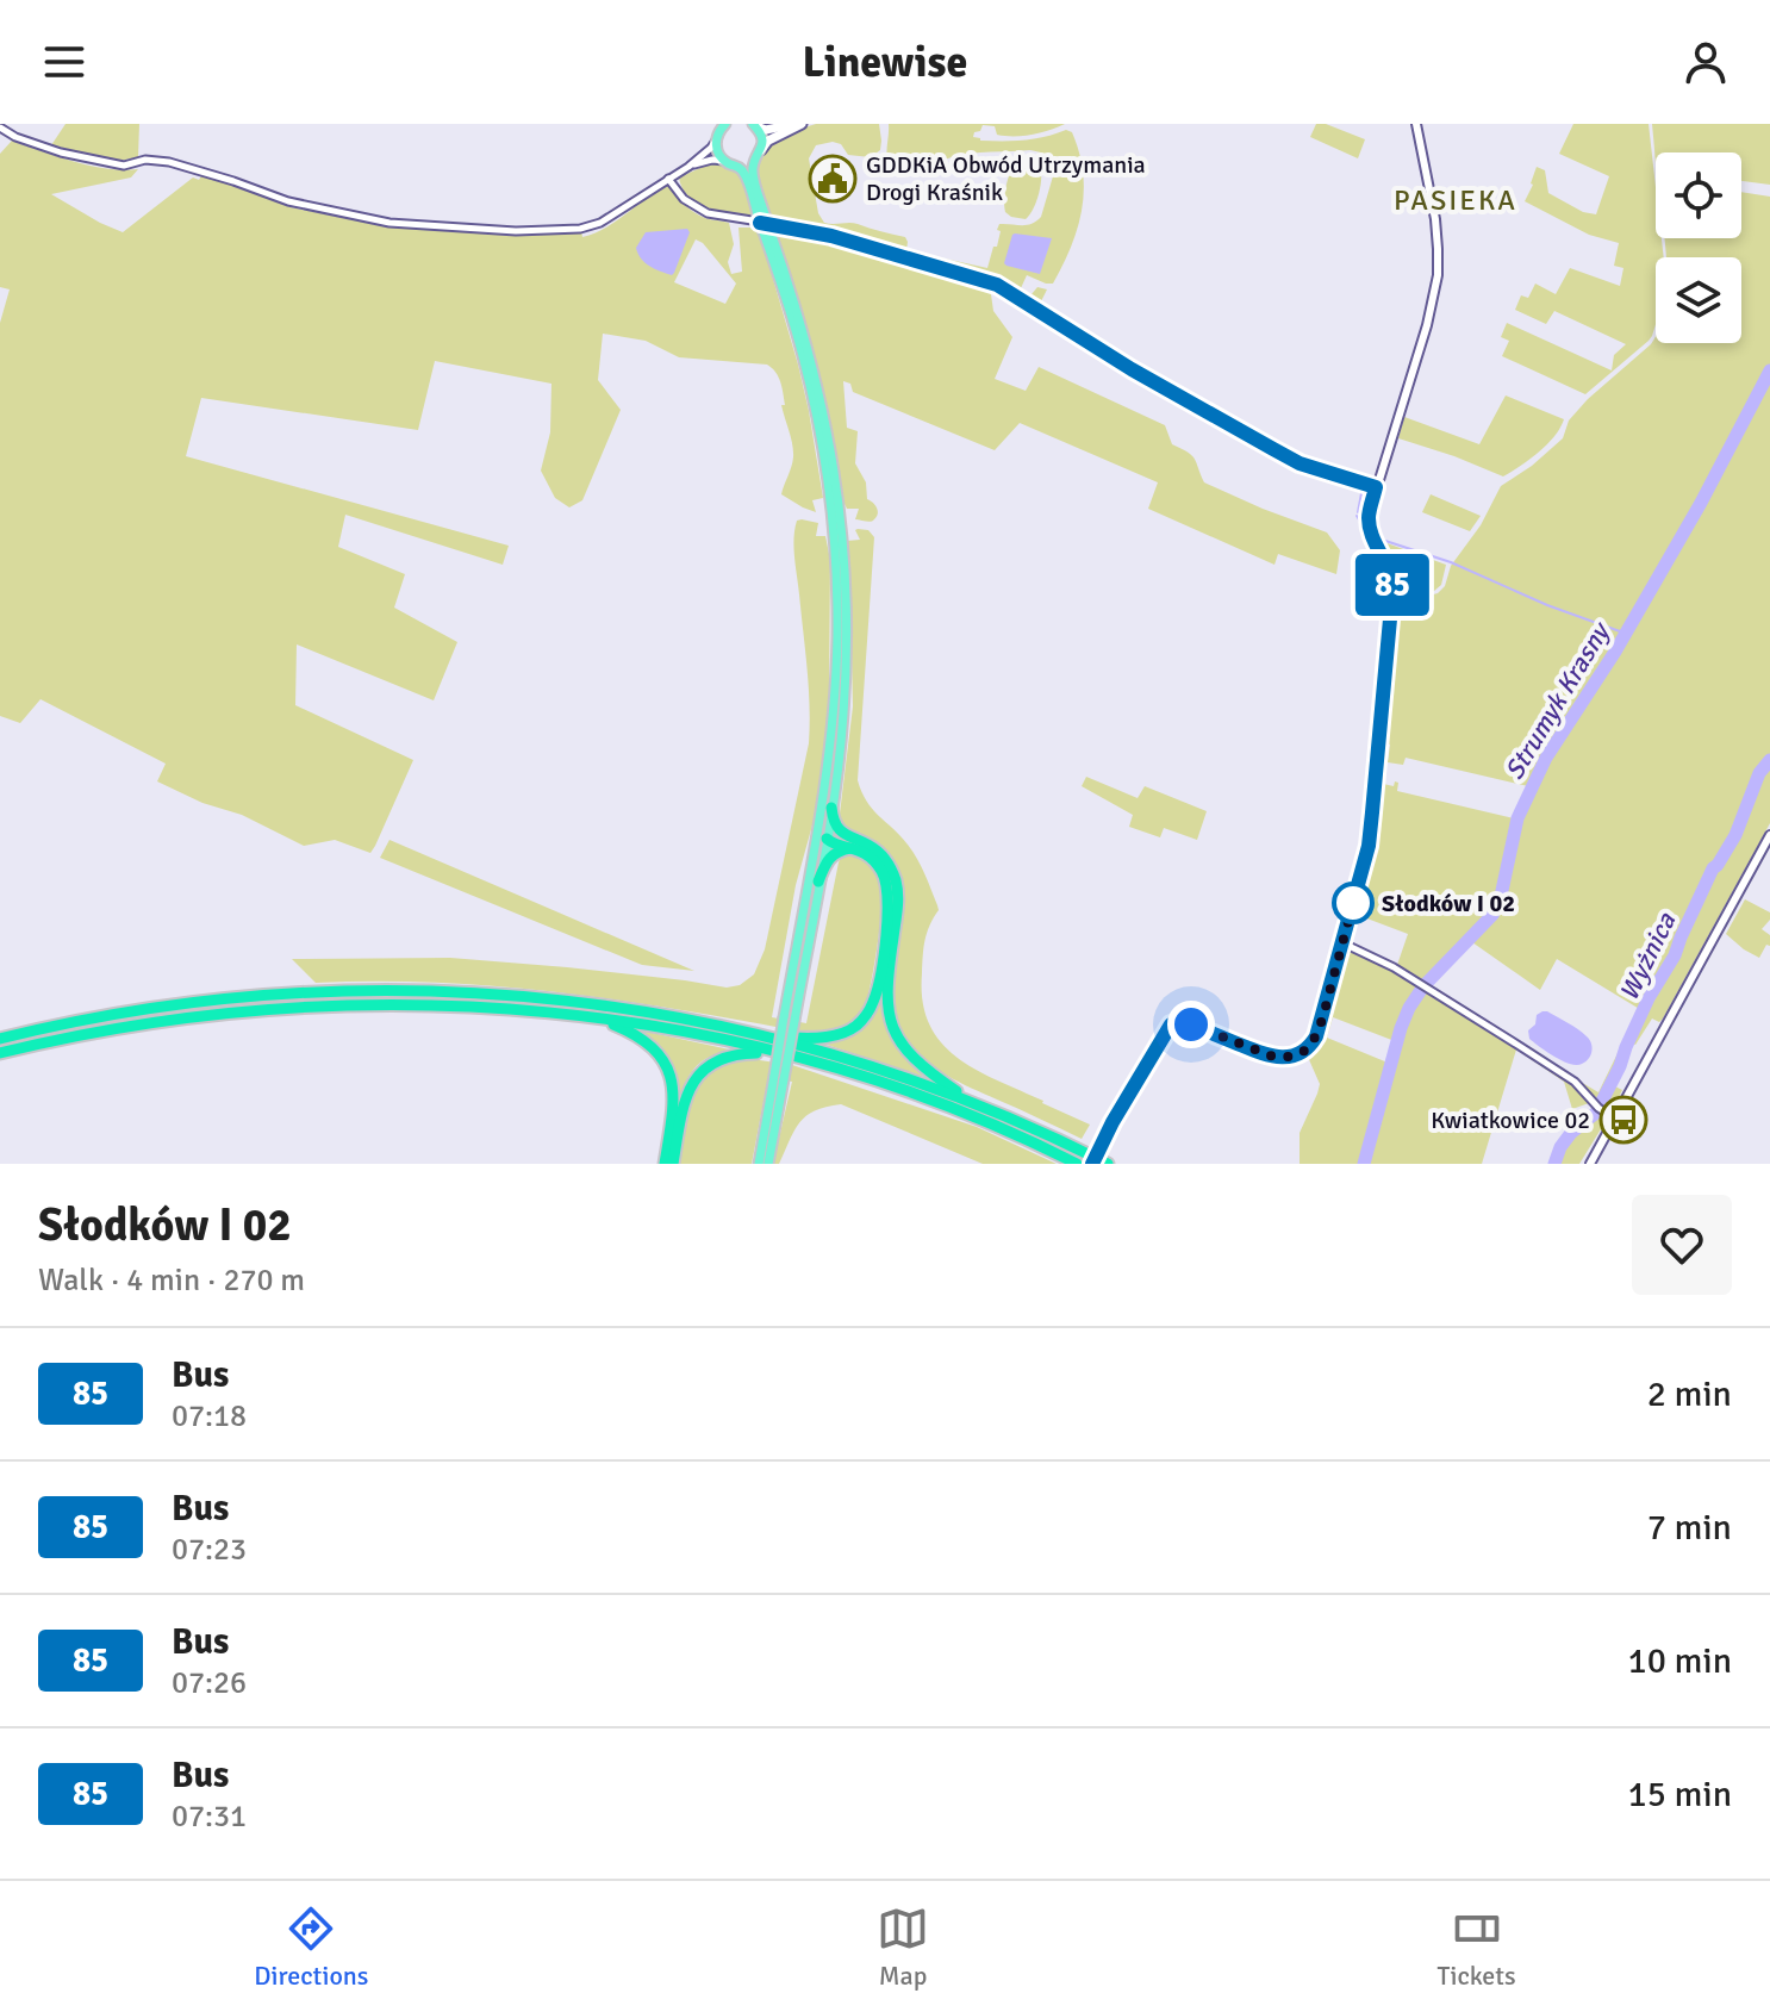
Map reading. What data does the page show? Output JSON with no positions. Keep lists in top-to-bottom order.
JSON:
{
  "districts": ["PASIEKA"],
  "water": ["Strumyk Krasny", "Wyżnica"],
  "places": {
    "public building": ["GDDKiA Obwód Utrzymania Drogi Kraśnik"],
    "other": ["Słodków I 02"],
    "bus stop": ["Kwiatkowice 02"]
  },
  "lines": ["bus line 85"],
  "page": {
    "header": "Linewise",
    "on_map": "85",
    "heading": ["Słodków I 02", "Walk · 4 min · 270 m"],
    "list": [
      {
        "mark": "85",
        "name": "Bus",
        "note": "07:18",
        "value": "2 min"
      },
      {
        "mark": "85",
        "name": "Bus",
        "note": "07:23",
        "value": "7 min"
      },
      {
        "mark": "85",
        "name": "Bus",
        "note": "07:26",
        "value": "10 min"
      },
      {
        "mark": "85",
        "name": "Bus",
        "note": "07:31",
        "value": "15 min"
      }
    ],
    "tabs": ["Directions", "Map", "Tickets"]
  }
}
